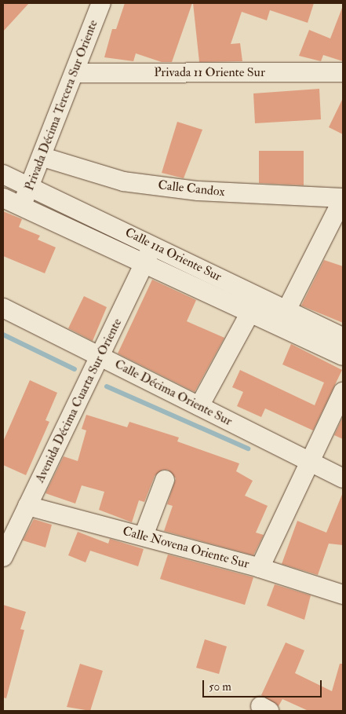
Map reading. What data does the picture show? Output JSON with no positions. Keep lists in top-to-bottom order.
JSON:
{
  "streets": {
    "street": [
      "Privada 11 Oriente Sur",
      "Privada Décima Tercera Sur Oriente",
      "Calle Candox",
      "Calle 11a Oriente Sur",
      "Calle Décima Oriente Sur",
      "Avenida Décima Cuarta Sur Oriente",
      "Calle Novena Oriente Sur"
    ]
  },
  "crossings": [
    ["Privada 11 Oriente Sur", "Privada Décima Tercera Sur Oriente"],
    ["Privada Décima Tercera Sur Oriente", "Calle Candox"],
    ["Privada Décima Tercera Sur Oriente", "Calle 11a Oriente Sur"],
    ["Calle 11a Oriente Sur", "Avenida Décima Cuarta Sur Oriente"],
    ["Calle Décima Oriente Sur", "Avenida Décima Cuarta Sur Oriente"],
    ["Avenida Décima Cuarta Sur Oriente", "Calle Novena Oriente Sur"]
  ],
  "scale_bar": "50 m"
}
